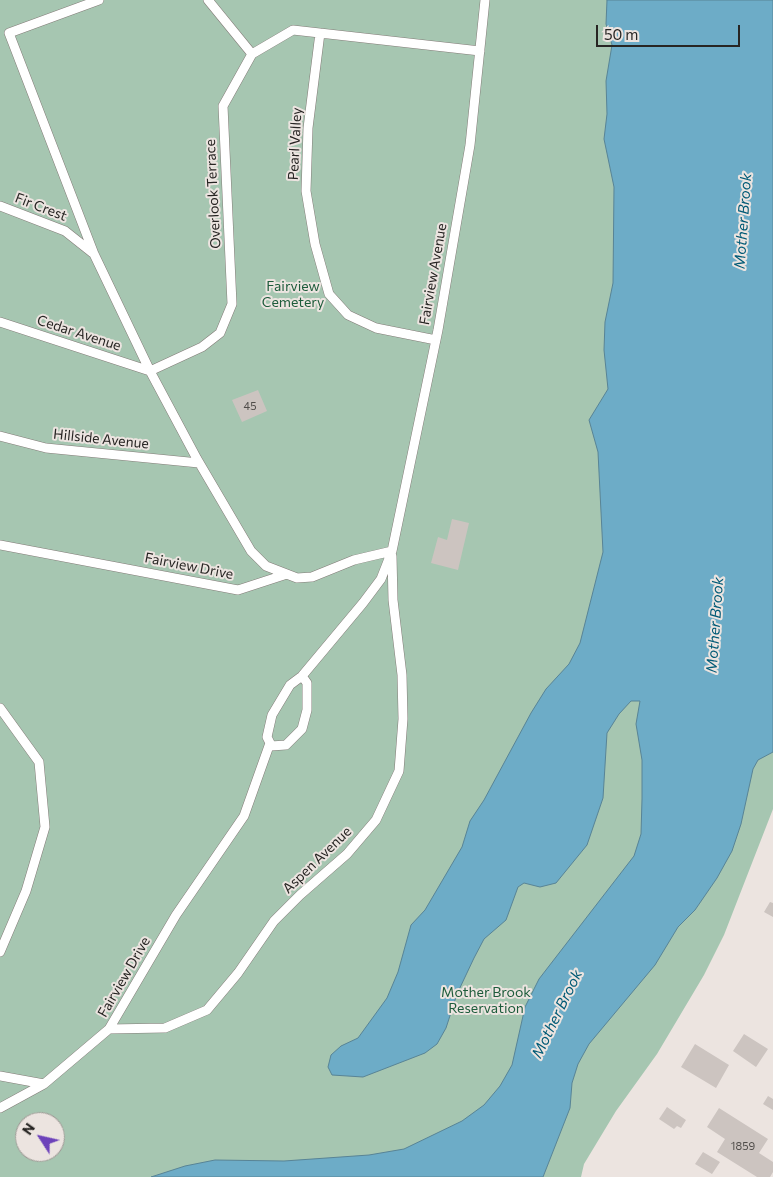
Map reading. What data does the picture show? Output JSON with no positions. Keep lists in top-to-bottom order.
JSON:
{
  "streets": {
    "lane": [
      "Pearl Valley",
      "Overlook Terrace",
      "Fir Crest",
      "Fairview Avenue",
      "Cedar Avenue",
      "Hillside Avenue",
      "Fairview Drive",
      "Aspen Avenue"
    ]
  },
  "crossings": [
    ["Pearl Valley", "Fairview Avenue"],
    ["Overlook Terrace", "Cedar Avenue"],
    ["Fairview Avenue", "Fairview Drive"],
    ["Fairview Avenue", "Aspen Avenue"],
    ["Fairview Drive", "Aspen Avenue"]
  ],
  "water": ["Mother Brook"],
  "parks": ["Fairview Cemetery", "Mother Brook Reservation"],
  "house_numbers": ["45", "1859"],
  "scale_bar": "50 m",
  "north": "top left"
}
